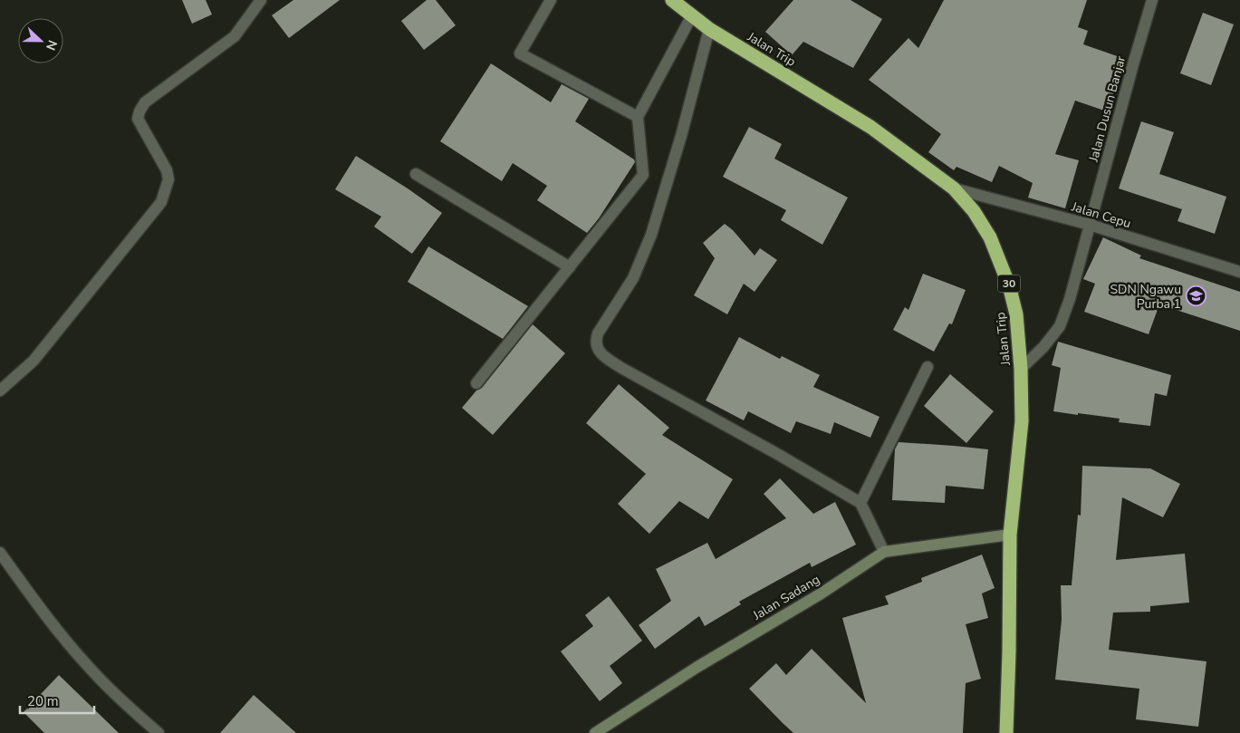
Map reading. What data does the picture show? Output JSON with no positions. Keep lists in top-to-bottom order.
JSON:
{
  "streets": {
    "highway": ["Jalan Trip", "30"],
    "main road": ["Jalan Sadang"],
    "street": ["Jalan Dusun Banjar", "Jalan Cepu"]
  },
  "crossings": [
    ["Jalan Trip", "Jalan Dusun Banjar"],
    ["Jalan Trip", "Jalan Cepu"],
    ["Jalan Trip", "Jalan Sadang"],
    ["Jalan Dusun Banjar", "Jalan Cepu"]
  ],
  "places": {
    "school or university": ["SDN Ngawu Purba 1"]
  },
  "scale_bar": "20 m",
  "north": "right"
}
